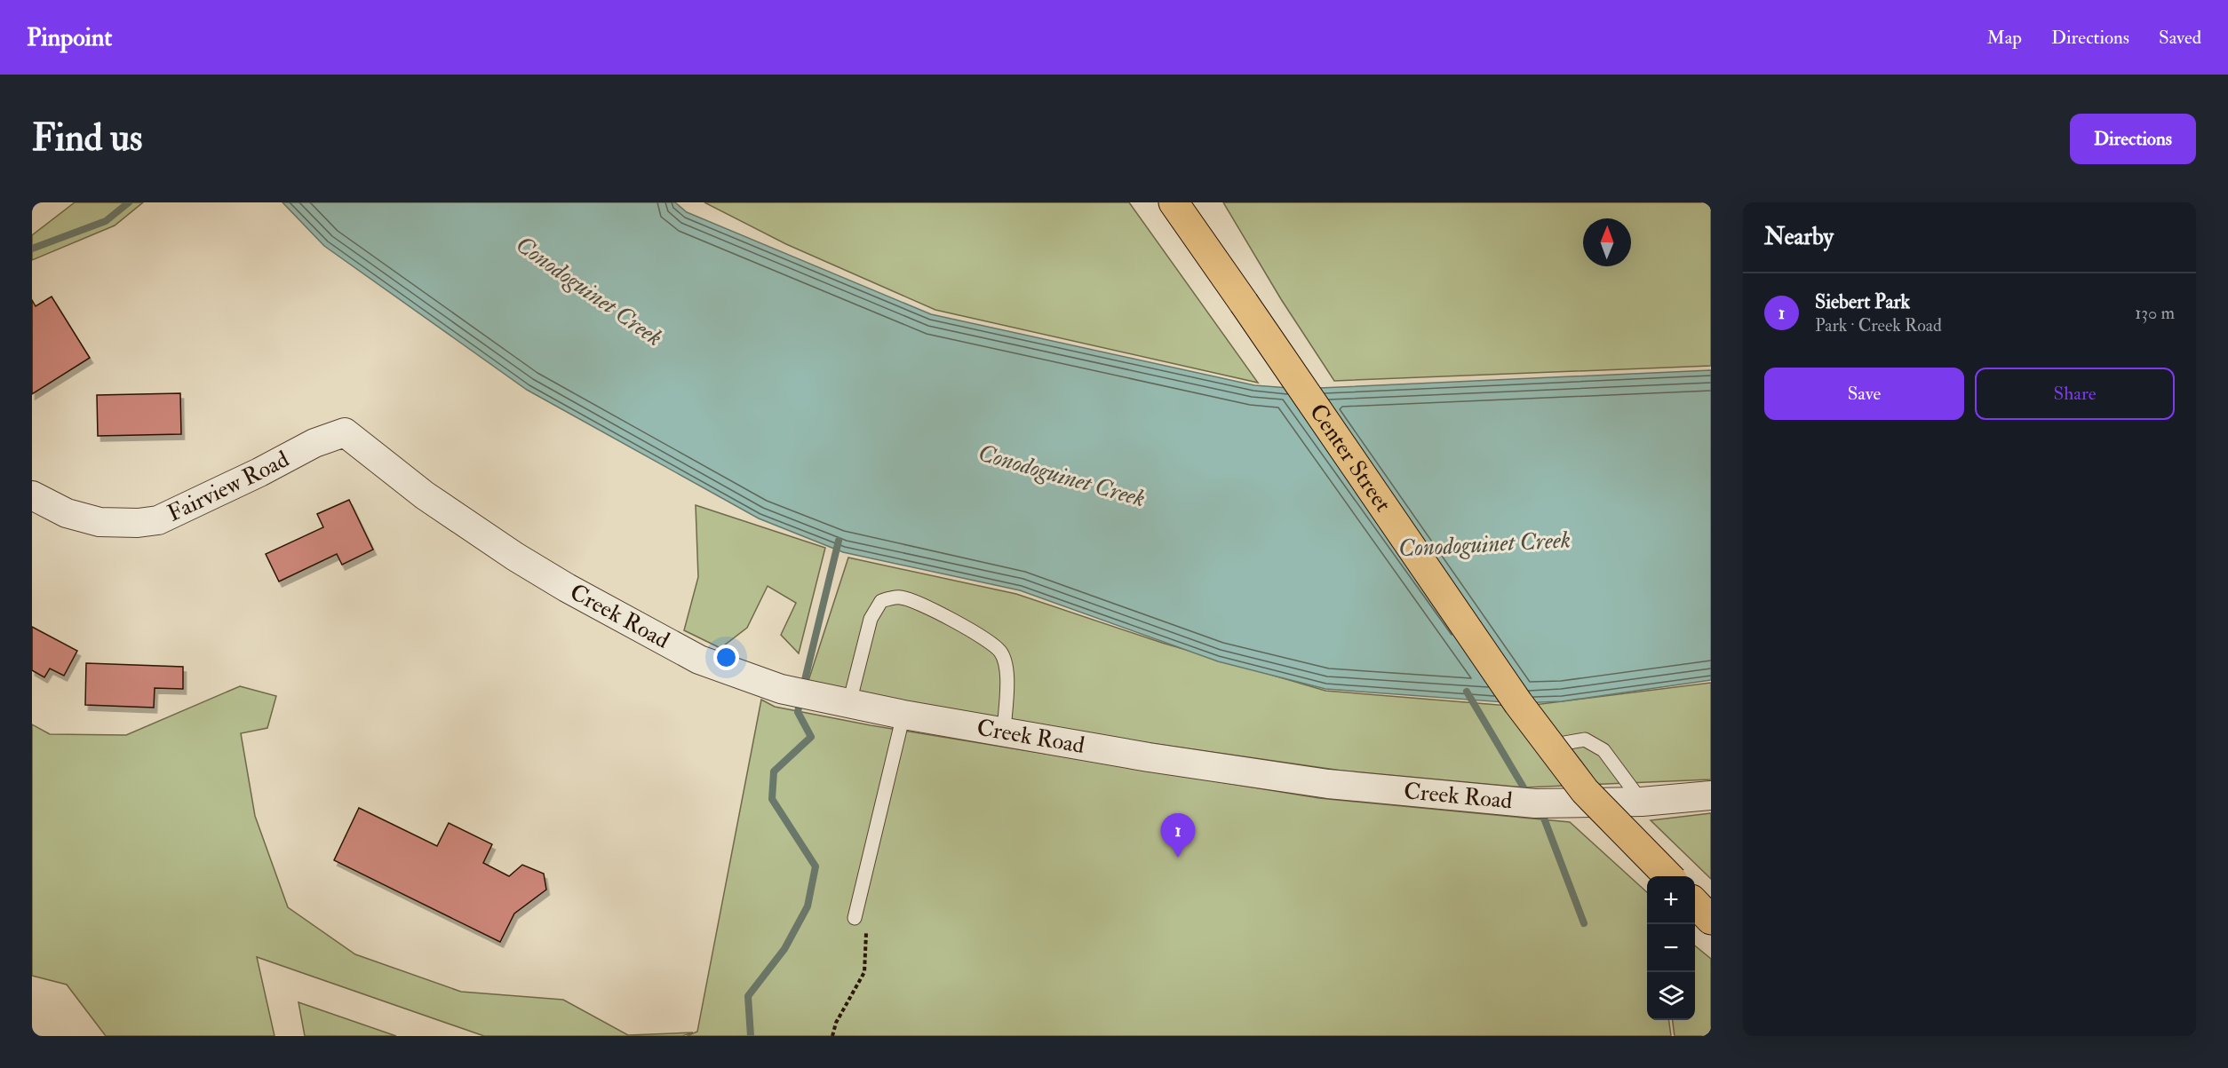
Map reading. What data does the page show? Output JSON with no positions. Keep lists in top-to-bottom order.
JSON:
{
  "streets": {
    "main road": ["Center Street"],
    "street": ["Fairview Road", "Creek Road"]
  },
  "crossings": [
    ["Fairview Road", "Creek Road"]
  ],
  "water": ["Conodoguinet Creek"],
  "north": "top",
  "page": {
    "header": "Pinpoint",
    "nav": ["Map", "Directions", "Saved"],
    "buttons": [
      "Directions",
      ["Save", "Share"]
    ],
    "title": "Find us",
    "heading": "Nearby",
    "list": [
      {
        "mark": "1",
        "name": "Siebert Park",
        "note": "Park · Creek Road",
        "value": "130 m"
      }
    ],
    "pins": "1",
    "map_buttons": ["+", "−"]
  }
}
